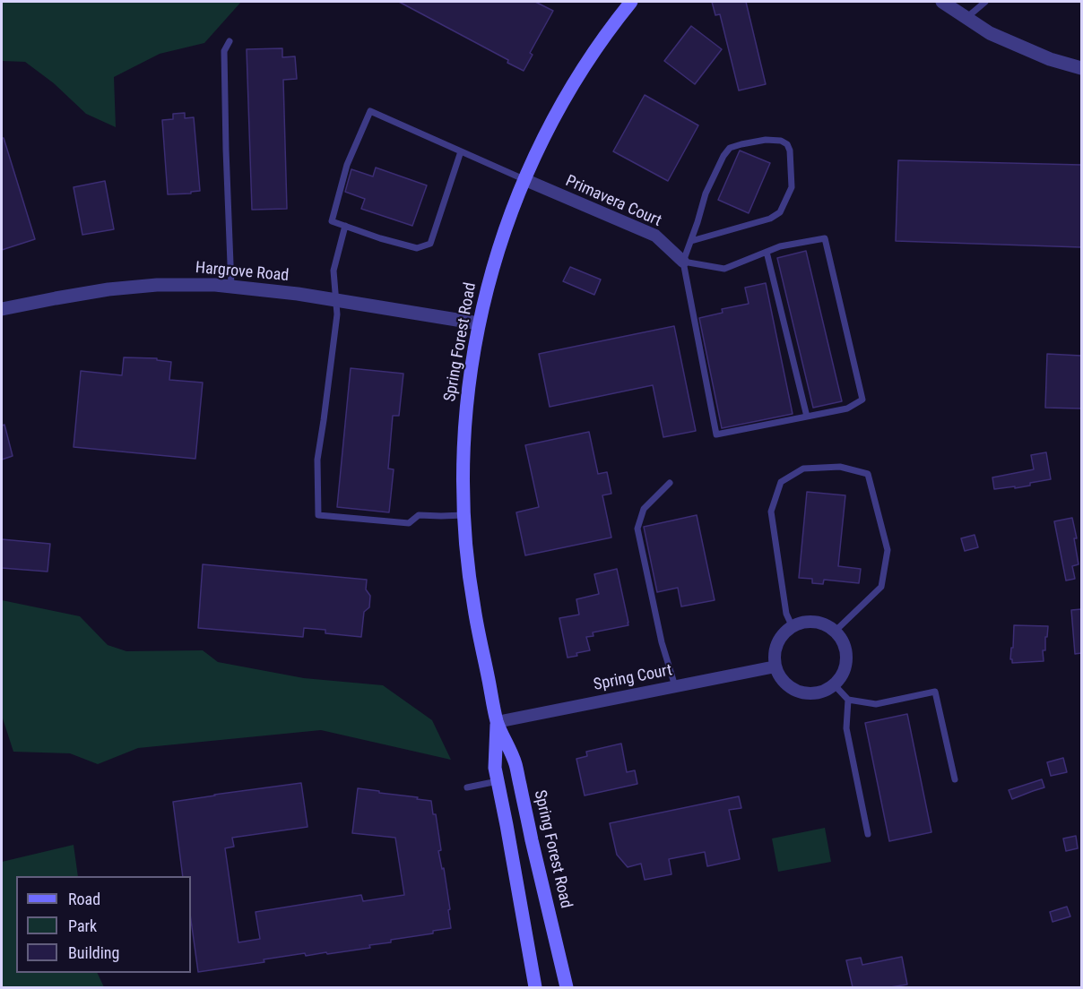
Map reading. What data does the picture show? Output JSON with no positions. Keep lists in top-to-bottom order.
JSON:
{
  "streets": {
    "main road": ["Spring Forest Road"],
    "street": ["Primavera Court", "Hargrove Road", "Spring Court"]
  },
  "crossings": [
    ["Primavera Court", "Spring Forest Road"],
    ["Hargrove Road", "Spring Forest Road"],
    ["Spring Forest Road", "Spring Court"]
  ],
  "legend": ["Road", "Park", "Building"]
}
